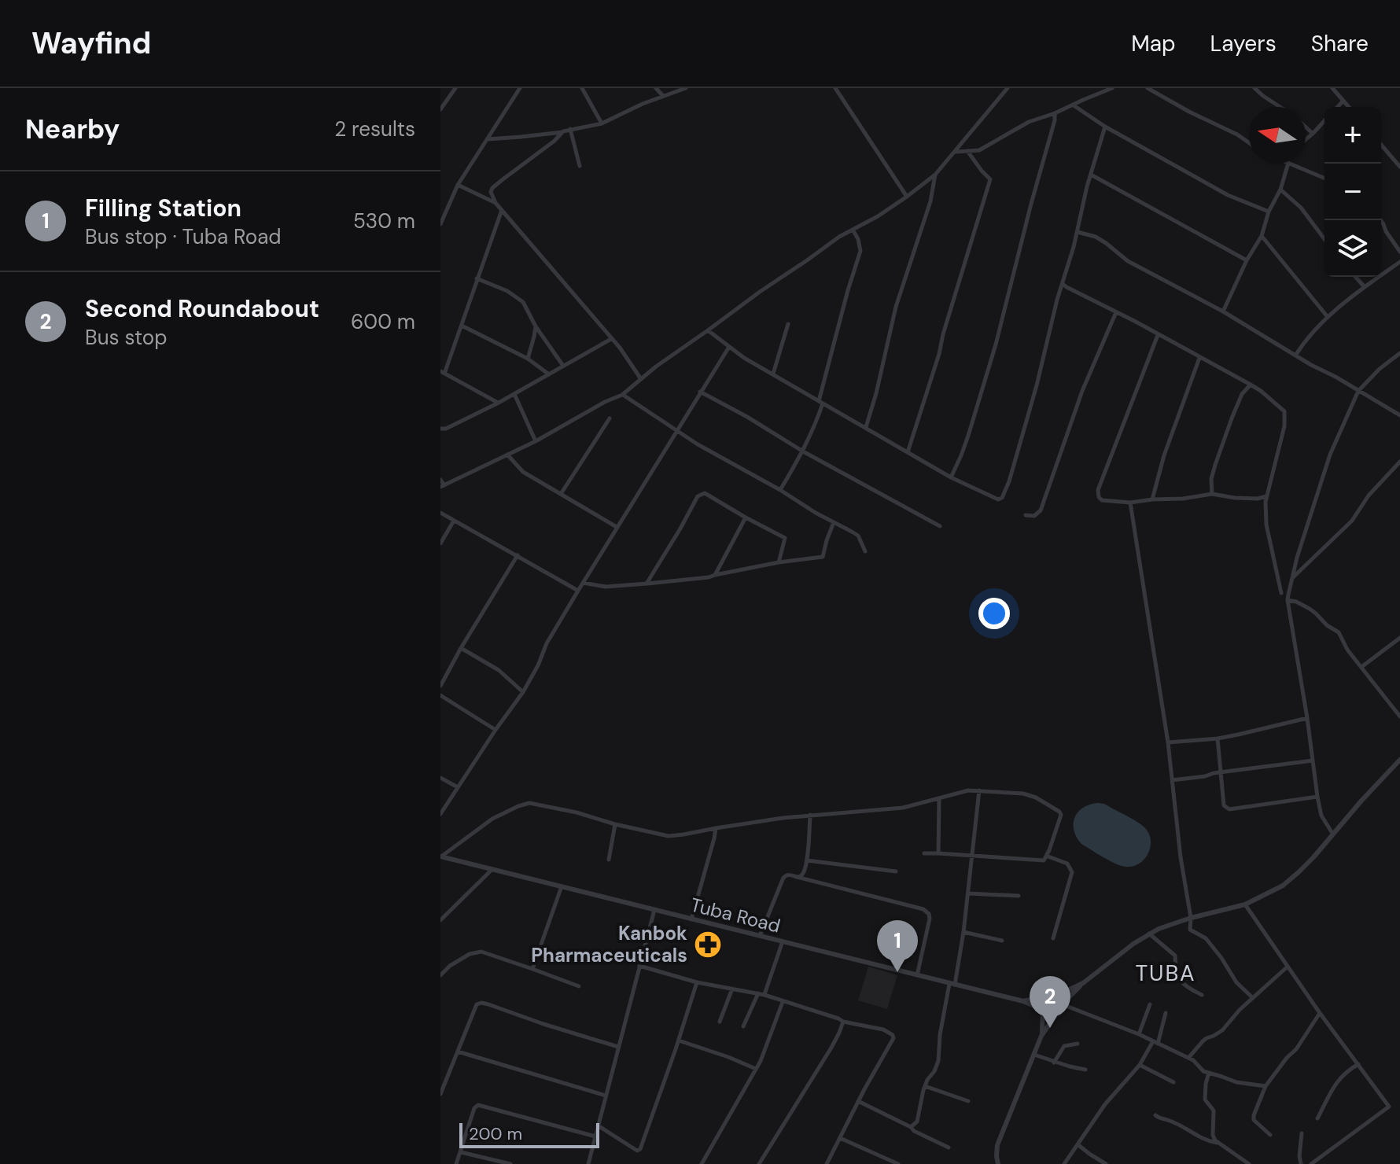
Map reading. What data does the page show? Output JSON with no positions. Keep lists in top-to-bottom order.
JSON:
{
  "streets": {
    "street": ["Tuba Road"]
  },
  "districts": ["TUBA"],
  "places": {
    "pharmacy": ["Kanbok Pharmaceuticals"]
  },
  "scale_bar": "200 m",
  "north": "left",
  "page": {
    "header": "Wayfind",
    "nav": ["Map", "Layers", "Share"],
    "heading": ["Nearby", "2 results"],
    "map_buttons": ["+", "−"],
    "list": [
      {
        "mark": "1",
        "name": "Filling Station",
        "note": "Bus stop · Tuba Road",
        "value": "530 m"
      },
      {
        "mark": "2",
        "name": "Second Roundabout",
        "note": "Bus stop",
        "value": "600 m"
      }
    ],
    "pins": ["1", "2"],
    "scale": "200 m"
  }
}
